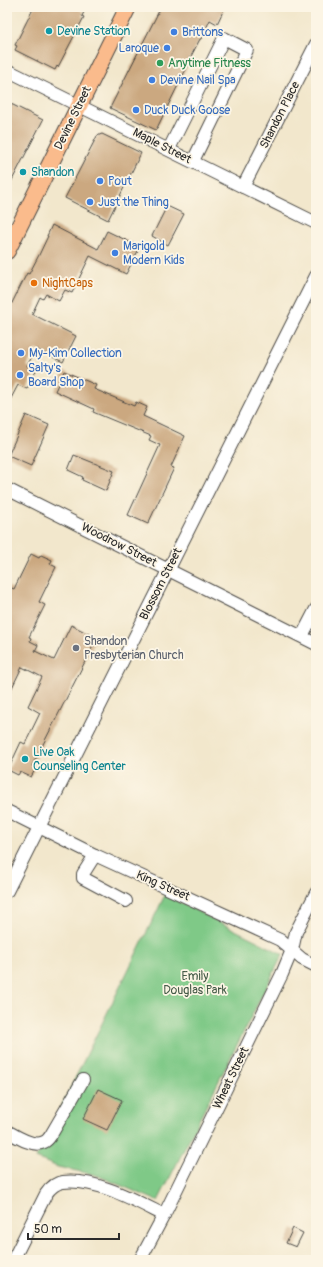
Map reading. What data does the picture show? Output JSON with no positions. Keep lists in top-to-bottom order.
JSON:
{
  "streets": {
    "main road": ["Devine Street"],
    "street": [
      "Shandon Place",
      "Maple Street",
      "Woodrow Street",
      "Blossom Street",
      "King Street",
      "Wheat Street"
    ]
  },
  "crossings": [
    ["Shandon Place", "Maple Street"],
    ["Devine Street", "Maple Street"],
    ["Woodrow Street", "Blossom Street"],
    ["Blossom Street", "King Street"],
    ["King Street", "Wheat Street"]
  ],
  "parks": ["Emily Douglas Park"],
  "places": [
    "Devine Station",
    "Brittons",
    "Laroque",
    "Anytime Fitness",
    "Devine Nail Spa",
    "Duck Duck Goose",
    "Shandon",
    "Pout",
    "Just the Thing",
    "Marigold Modern Kids",
    "NightCaps",
    "My-Kim Collection",
    "Salty's Board Shop",
    "Shandon Presbyterian Church",
    "Live Oak Counseling Center"
  ],
  "scale_bar": "50 m"
}
